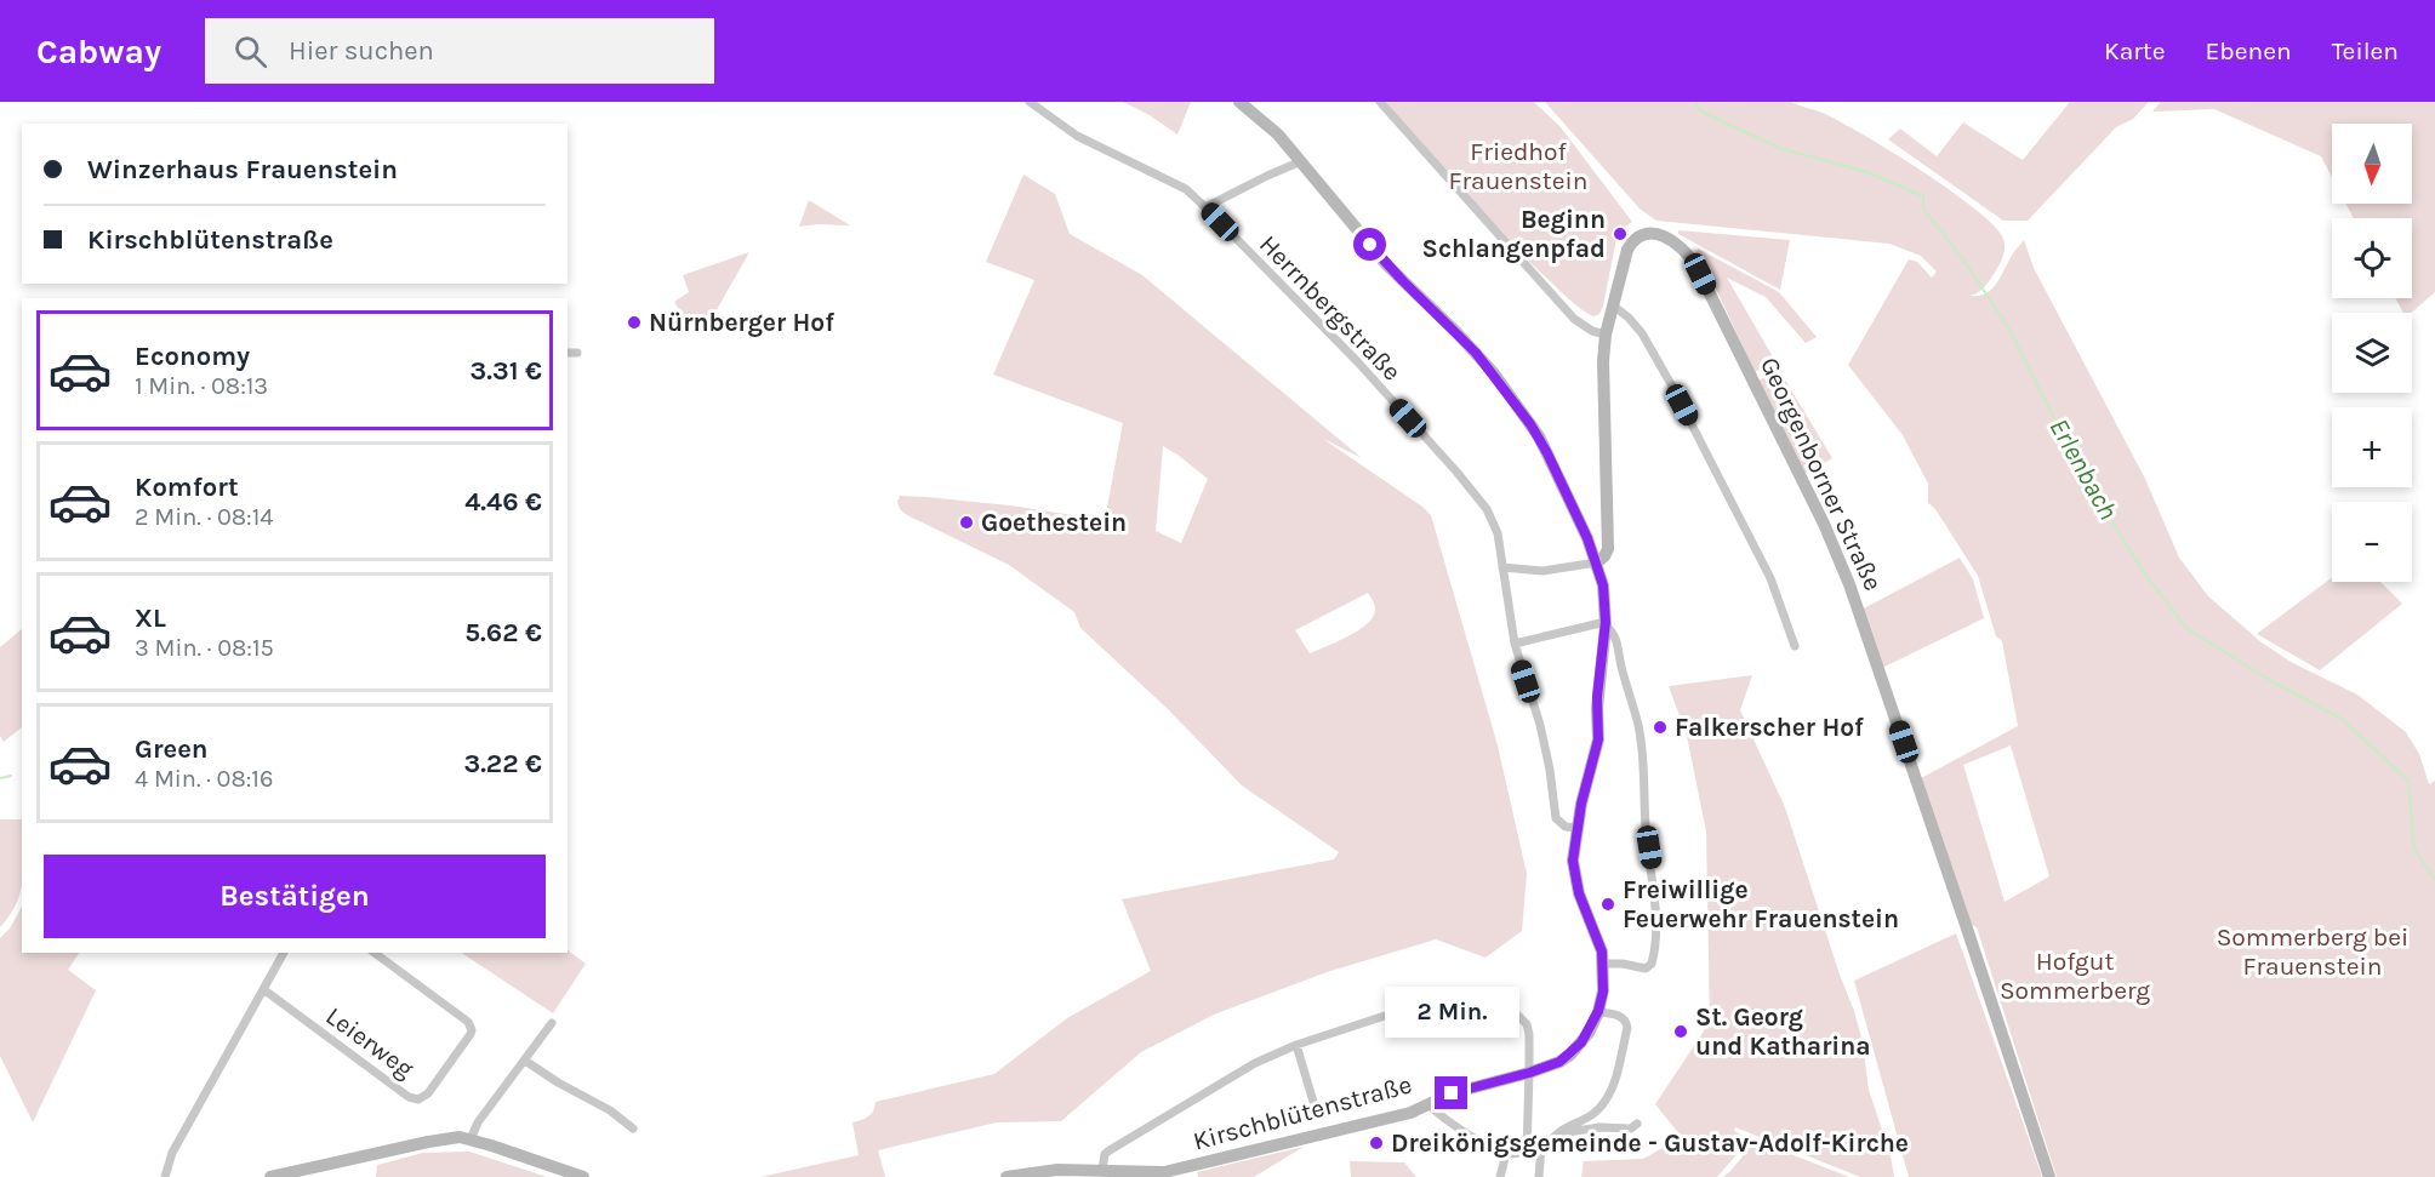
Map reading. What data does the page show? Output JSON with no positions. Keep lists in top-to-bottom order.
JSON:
{
  "streets": {
    "main road": ["Georgenborner Straße", "Kirschblütenstraße"],
    "street": ["Herrnbergstraße", "Leierweg"]
  },
  "crossings": [
    ["Herrnbergstraße", "Kirschblütenstraße"],
    ["Georgenborner Straße", "Kirschblütenstraße"]
  ],
  "water": ["Erlenbach"],
  "parks": ["Friedhof Frauenstein", "Sommerberg bei Frauenstein", "Hofgut Sommerberg"],
  "places": [
    "Beginn Schlangenpfad",
    "Nürnberger Hof",
    "Goethestein",
    "Falkerscher Hof",
    "Freiwillige Feuerwehr Frauenstein",
    "St. Georg und Katharina",
    "Dreikönigsgemeinde - Gustav-Adolf-Kirche"
  ],
  "north": "bottom",
  "page": {
    "header": "Cabway",
    "search": "Hier suchen",
    "nav": ["Karte", "Ebenen", "Teilen"],
    "map_buttons": ["+", "−"],
    "banner": ["Winzerhaus Frauenstein", "Kirschblütenstraße"],
    "list": [
      {
        "name": "Economy",
        "note": "1 Min. · 08:13",
        "value": "3.31 €"
      },
      {
        "name": "Komfort",
        "note": "2 Min. · 08:14",
        "value": "4.46 €"
      },
      {
        "name": "XL",
        "note": "3 Min. · 08:15",
        "value": "5.62 €"
      },
      {
        "name": "Green",
        "note": "4 Min. · 08:16",
        "value": "3.22 €"
      }
    ],
    "buttons": "Bestätigen",
    "bubble": "2 Min."
  }
}
